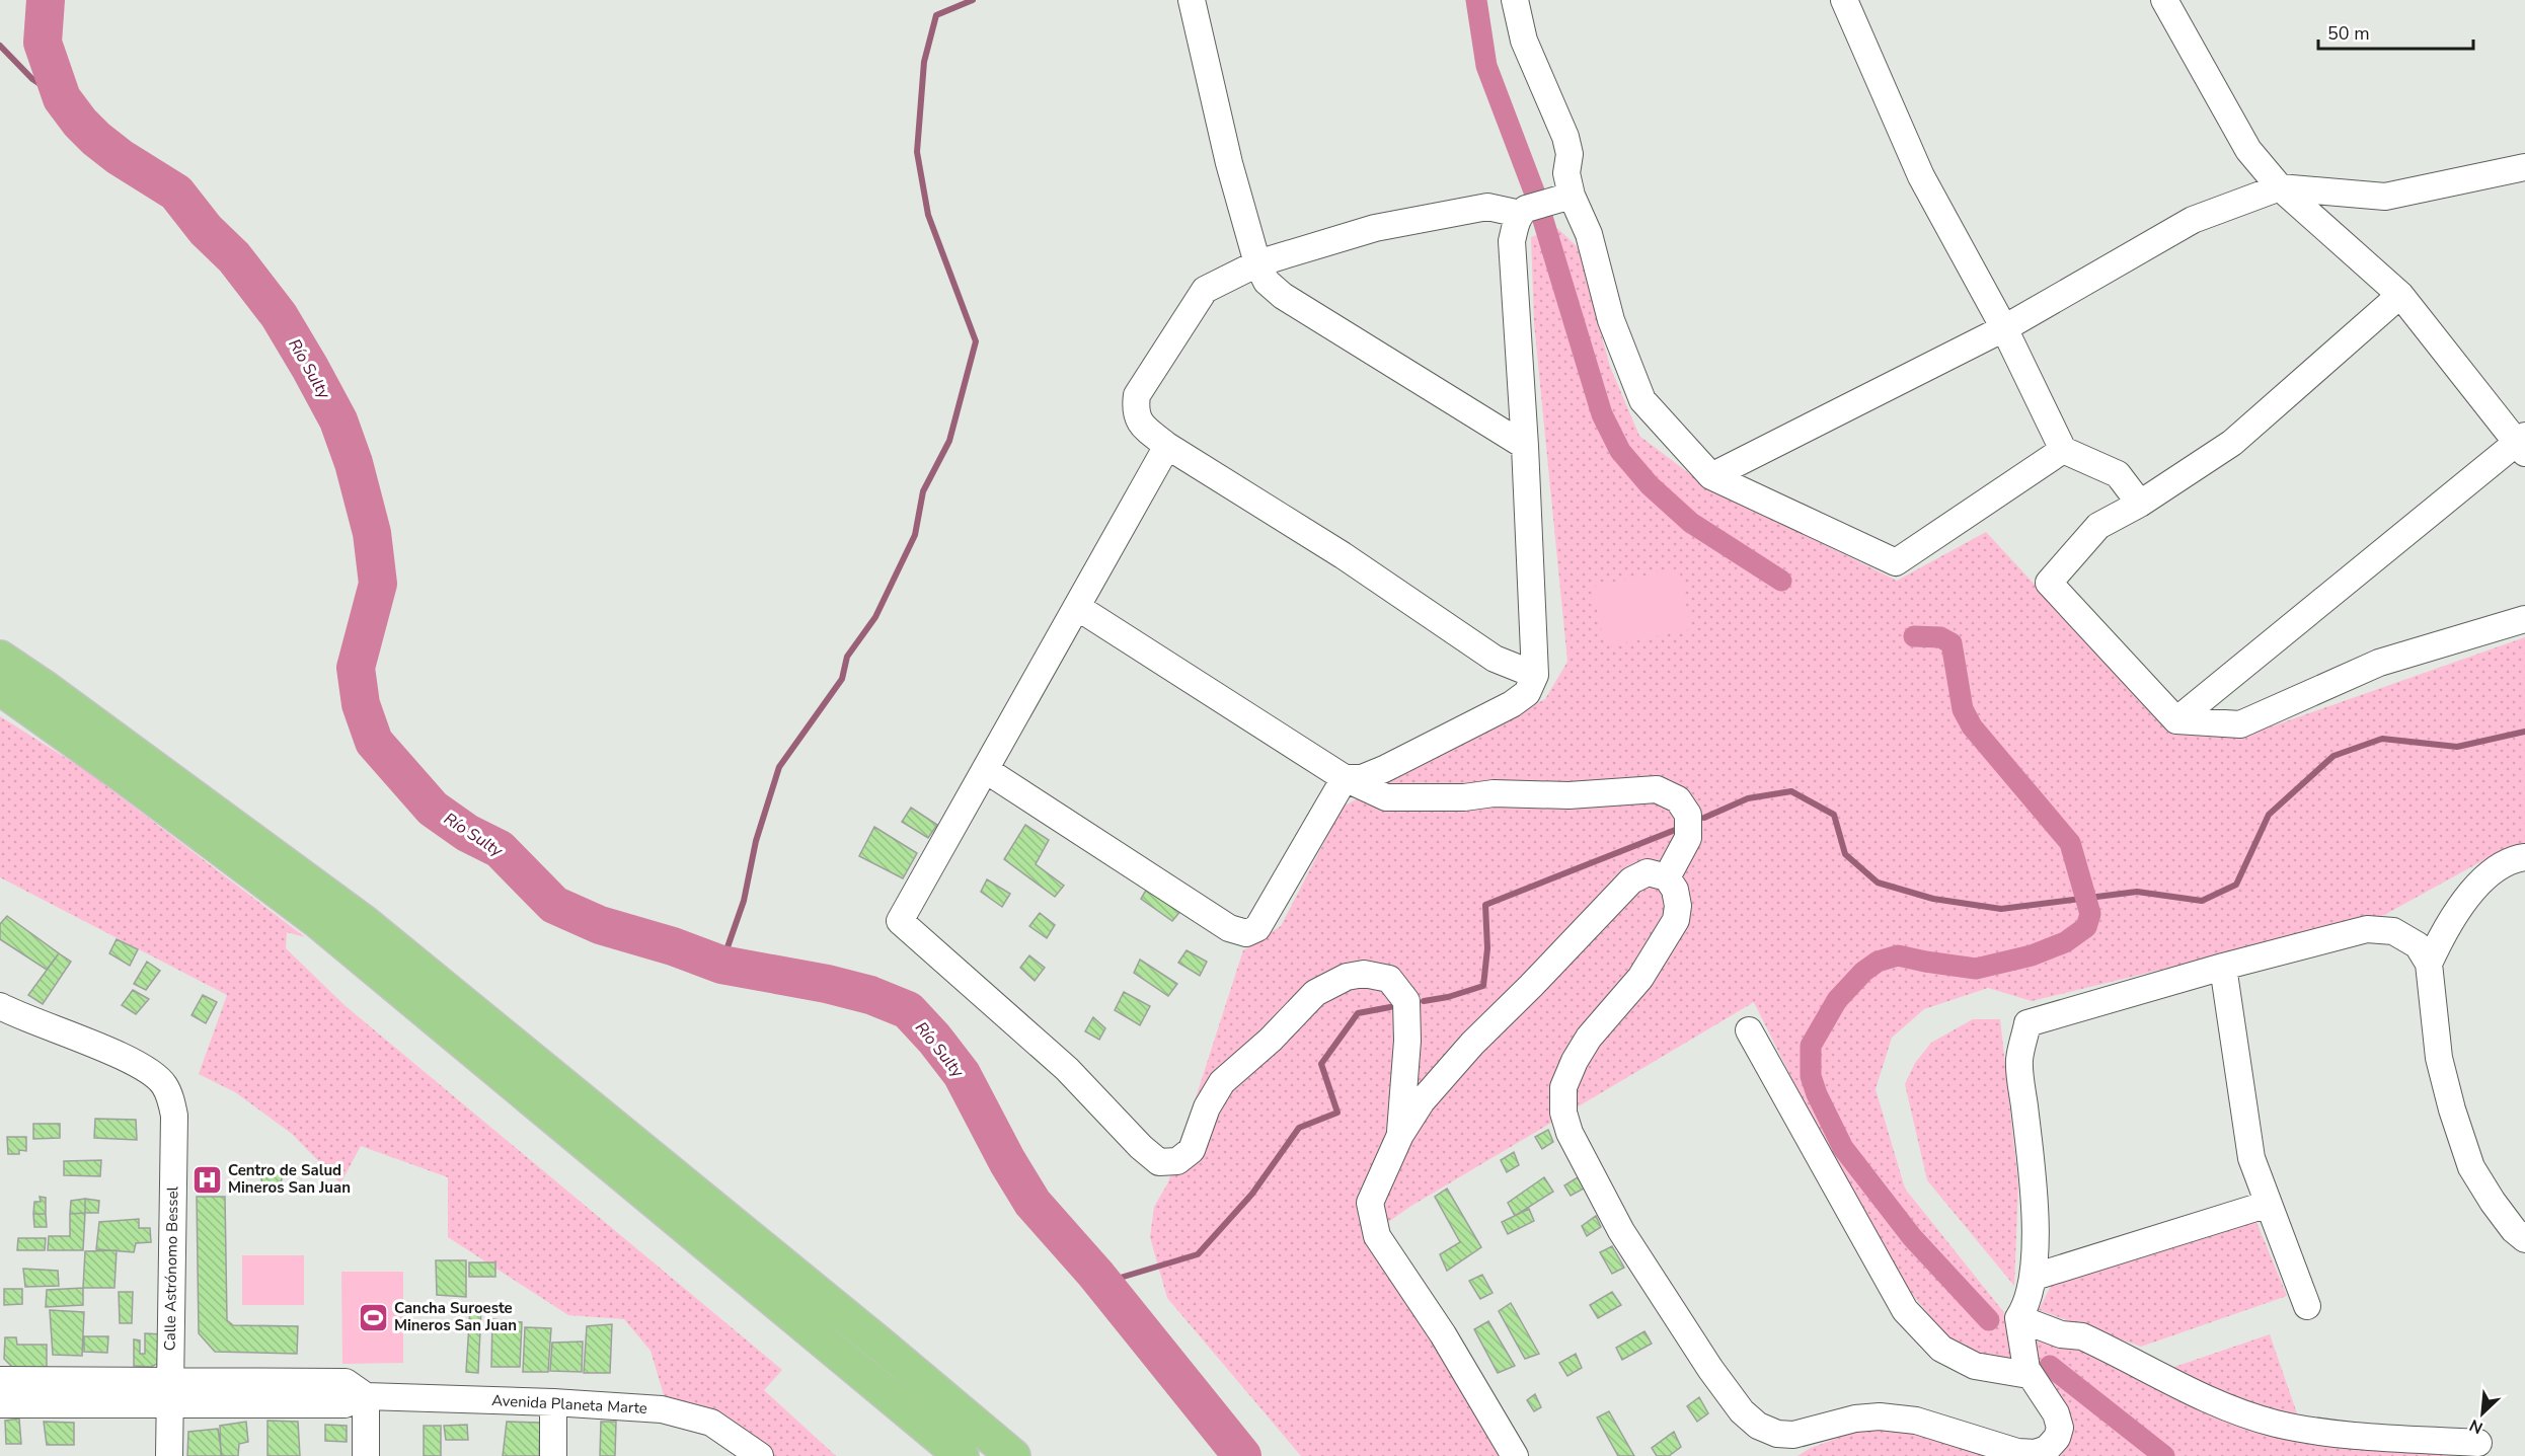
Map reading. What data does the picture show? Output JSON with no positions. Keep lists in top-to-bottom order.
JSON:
{
  "streets": {
    "street": ["Calle Astrónomo Bessel", "Avenida Planeta Marte"]
  },
  "crossings": [
    ["Calle Astrónomo Bessel", "Avenida Planeta Marte"]
  ],
  "water": ["Río Sulty"],
  "places": {
    "hospital": ["Centro de Salud Mineros San Juan"],
    "sports": ["Cancha Suroeste Mineros San Juan"]
  },
  "scale_bar": "50 m",
  "north": "bottom left"
}
